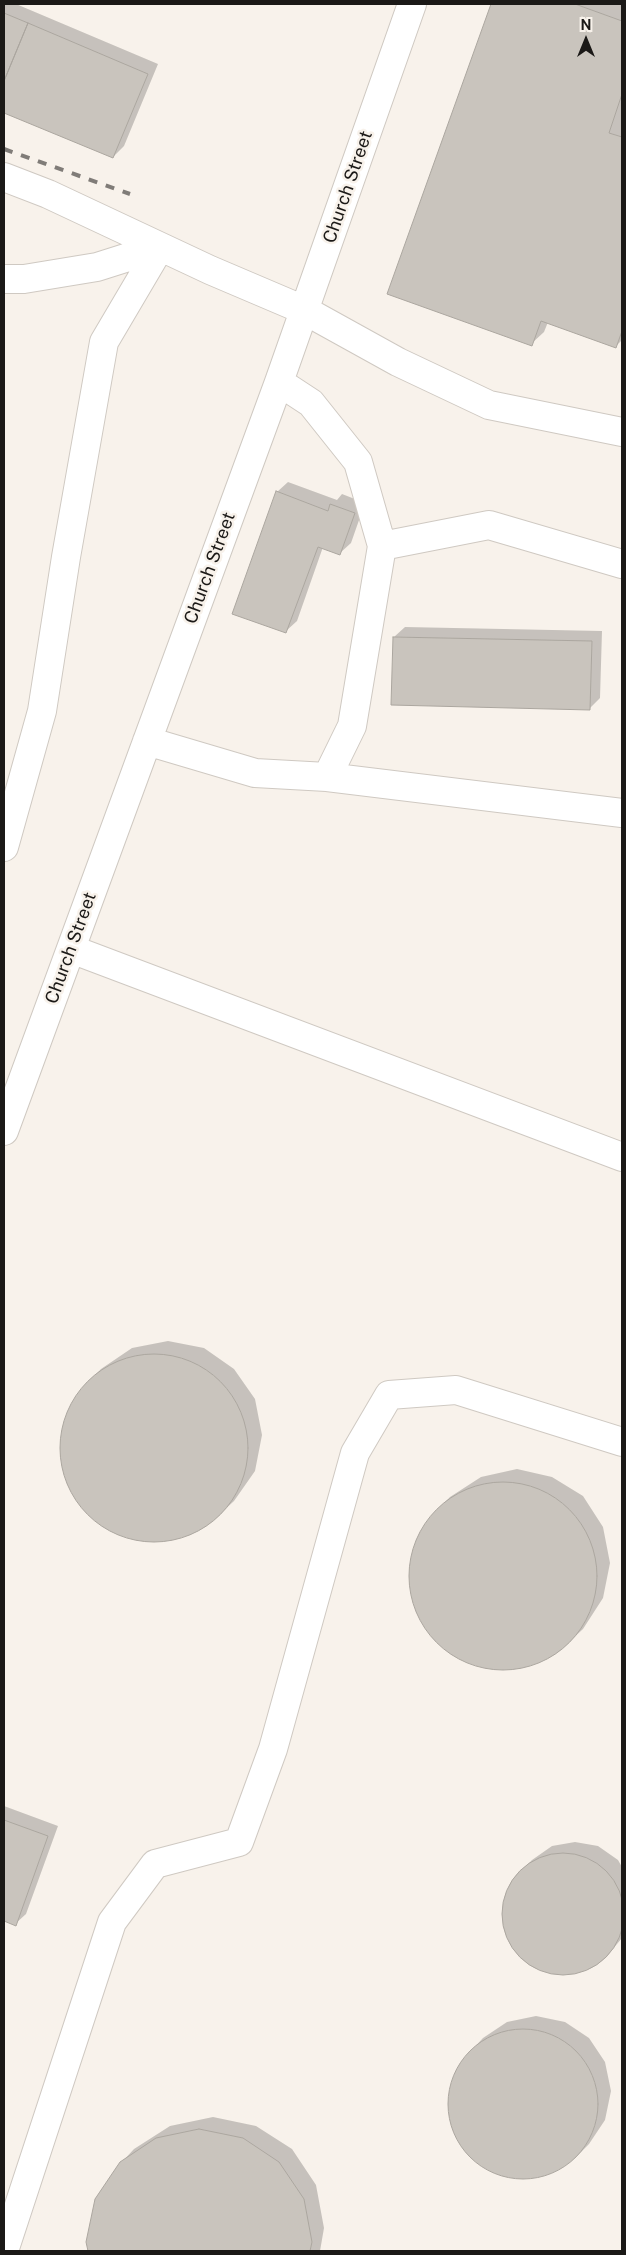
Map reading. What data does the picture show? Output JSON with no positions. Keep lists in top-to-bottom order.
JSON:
{
  "streets": {
    "street": ["Church Street"]
  },
  "north": "top"
}
